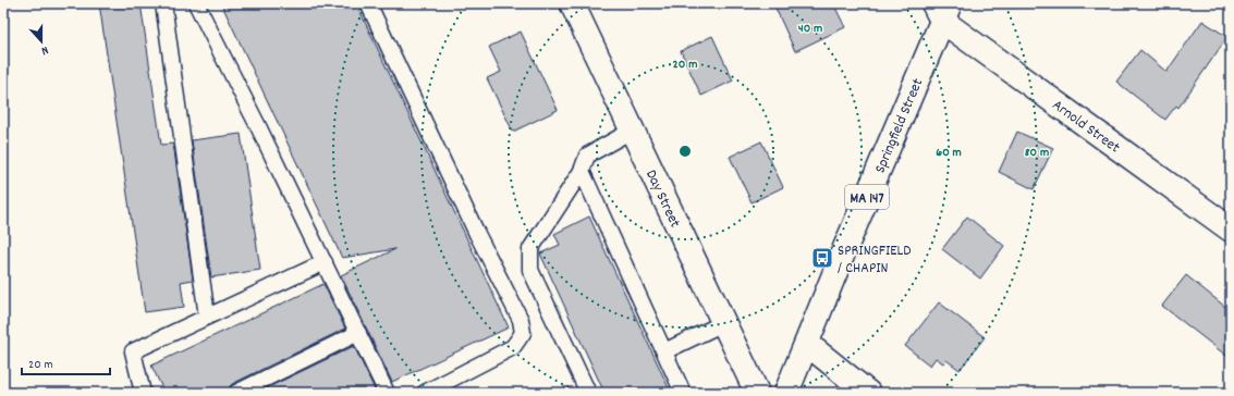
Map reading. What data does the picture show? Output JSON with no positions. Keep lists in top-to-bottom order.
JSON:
{
  "streets": {
    "street": [
      "Springfield Street",
      "Arnold Street",
      "MA 147",
      "Day Street"
    ]
  },
  "crossings": [
    ["Springfield Street", "Arnold Street"]
  ],
  "places": {
    "bus stop": ["SPRINGFIELD / CHAPIN"]
  },
  "scale_bar": "20 m",
  "north": "bottom",
  "rings": [
    "40 m",
    "20 m",
    "60 m",
    "80 m"
  ]
}
